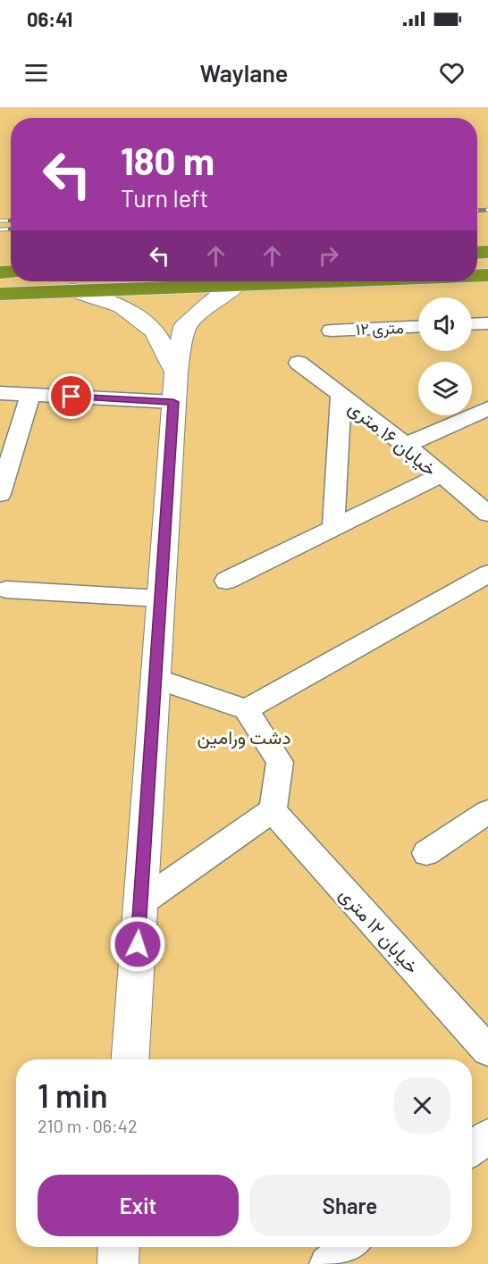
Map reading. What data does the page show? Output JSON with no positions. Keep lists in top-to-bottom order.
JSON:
{
  "streets": {
    "street": ["۱۲ متری", "خیابان ۱۶ متری", "خیابان ۱۲ متری"]
  },
  "parks": ["دشت ورامین"],
  "page": {
    "status": "06:41",
    "header": "Waylane",
    "turn": ["180 m", "Turn left"],
    "heading": ["1 min", "210 m · 06:42"],
    "buttons": ["Exit", "Share"]
  }
}
